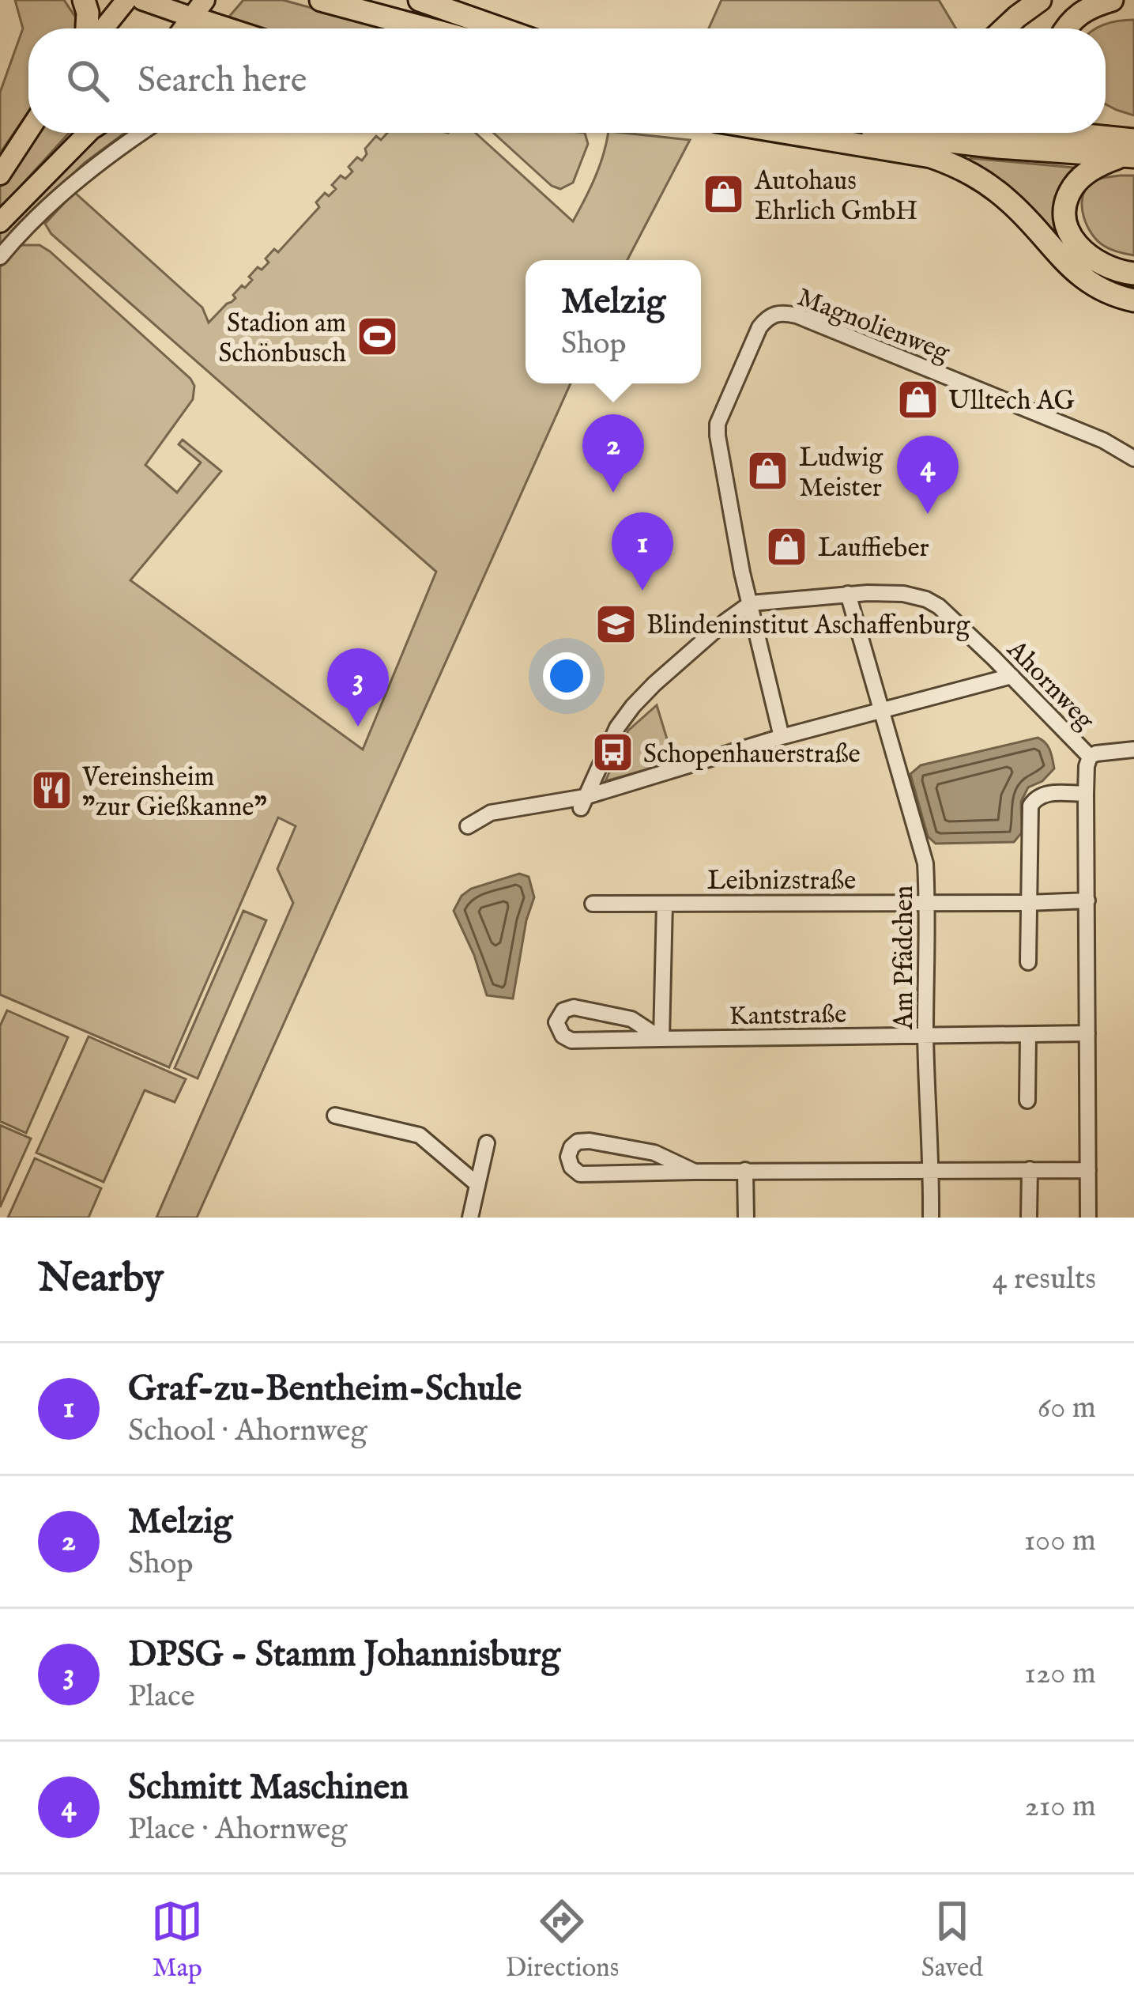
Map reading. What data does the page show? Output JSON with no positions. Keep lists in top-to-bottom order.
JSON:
{
  "streets": {
    "street": [
      "Magnolienweg",
      "Ahornweg",
      "Leibnizstraße",
      "Am Pfädchen",
      "Kantstraße"
    ]
  },
  "crossings": [
    ["Magnolienweg", "Ahornweg"],
    ["Ahornweg", "Leibnizstraße"],
    ["Ahornweg", "Am Pfädchen"],
    ["Ahornweg", "Kantstraße"],
    ["Leibnizstraße", "Am Pfädchen"],
    ["Am Pfädchen", "Kantstraße"]
  ],
  "places": {
    "shop": [
      "Autohaus Ehrlich GmbH",
      "Ulltech AG",
      "Ludwig Meister",
      "Lauffieber"
    ],
    "sports": ["Stadion am Schönbusch"],
    "school or university": ["Blindeninstitut Aschaffenburg"],
    "bus stop": ["Schopenhauerstraße"],
    "restaurant": ["Vereinsheim \"zur Gießkanne\""]
  },
  "page": {
    "search": "Search here",
    "popup": ["Melzig", "Shop"],
    "pins": [
      "2",
      "4",
      "1",
      "3"
    ],
    "heading": ["Nearby", "4 results"],
    "list": [
      {
        "mark": "1",
        "name": "Graf-zu-Bentheim-Schule",
        "note": "School · Ahornweg",
        "value": "60 m"
      },
      {
        "mark": "2",
        "name": "Melzig",
        "note": "Shop",
        "value": "100 m"
      },
      {
        "mark": "3",
        "name": "DPSG - Stamm Johannisburg",
        "note": "Place",
        "value": "120 m"
      },
      {
        "mark": "4",
        "name": "Schmitt Maschinen",
        "note": "Place · Ahornweg",
        "value": "210 m"
      }
    ],
    "nav": ["Map", "Directions", "Saved"]
  }
}
